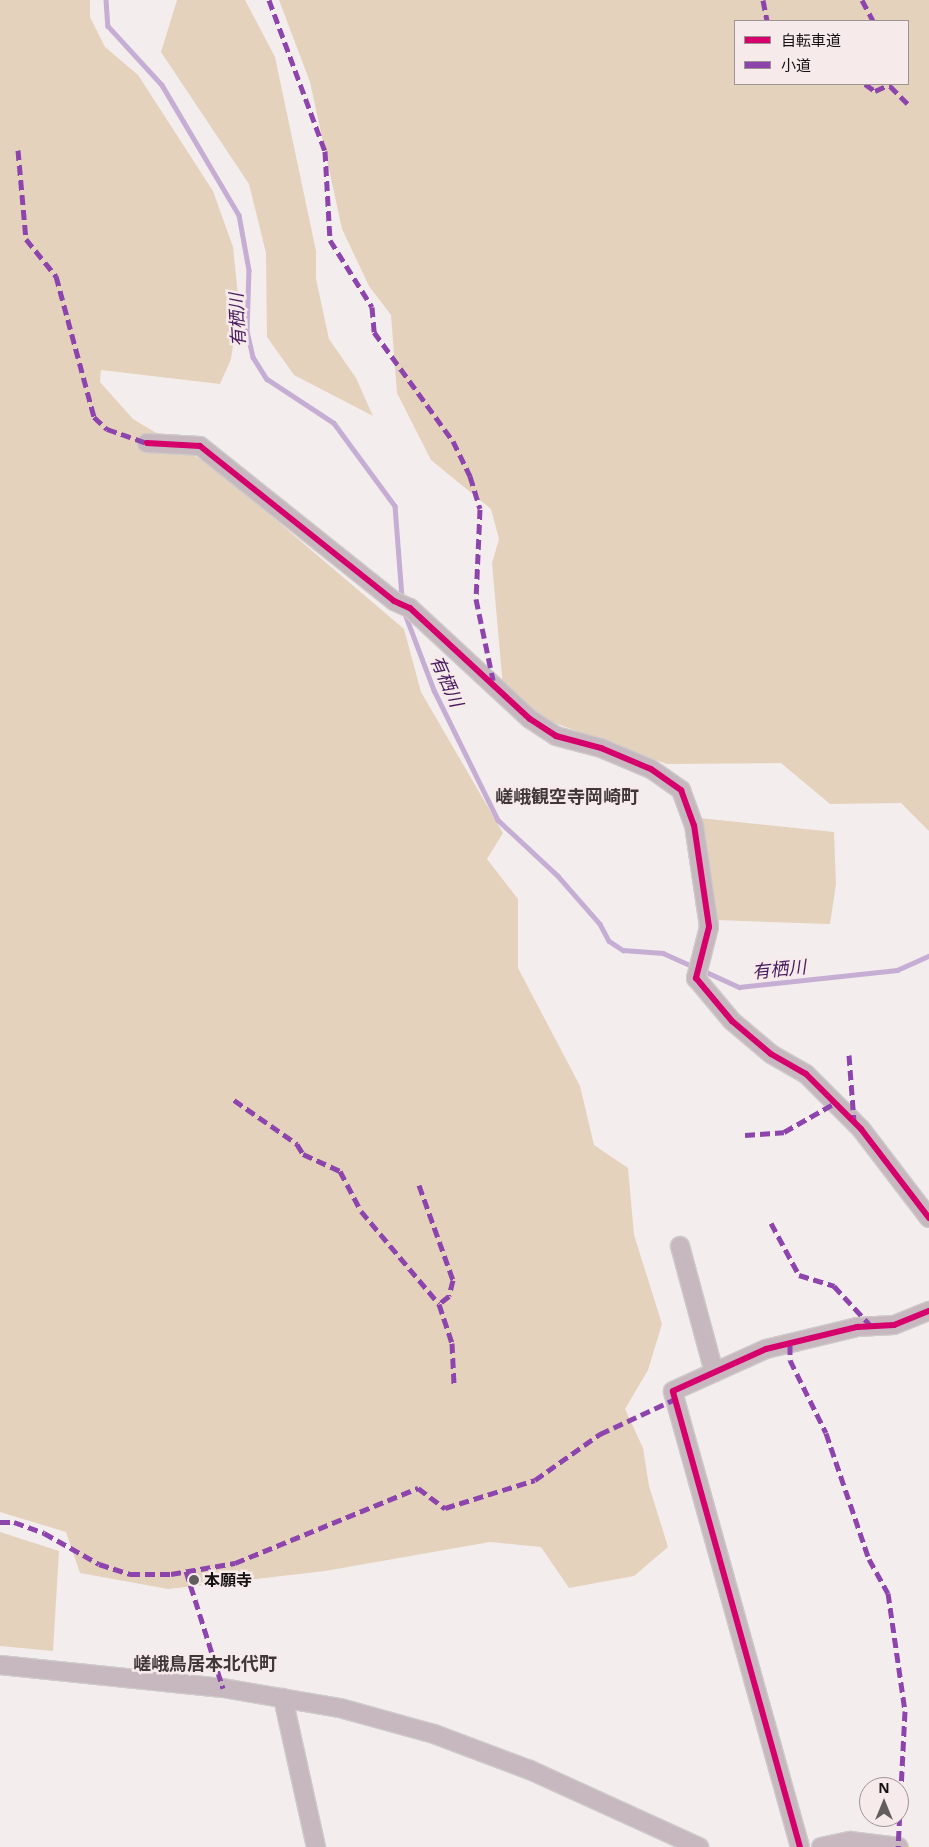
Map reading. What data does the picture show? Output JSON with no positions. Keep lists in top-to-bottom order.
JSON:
{
  "districts": ["嵯峨観空寺岡崎町", "嵯峨鳥居本北代町"],
  "water": ["有栖川"],
  "places": ["本願寺"],
  "legend": ["自転車道", "小道"],
  "north": "top"
}
